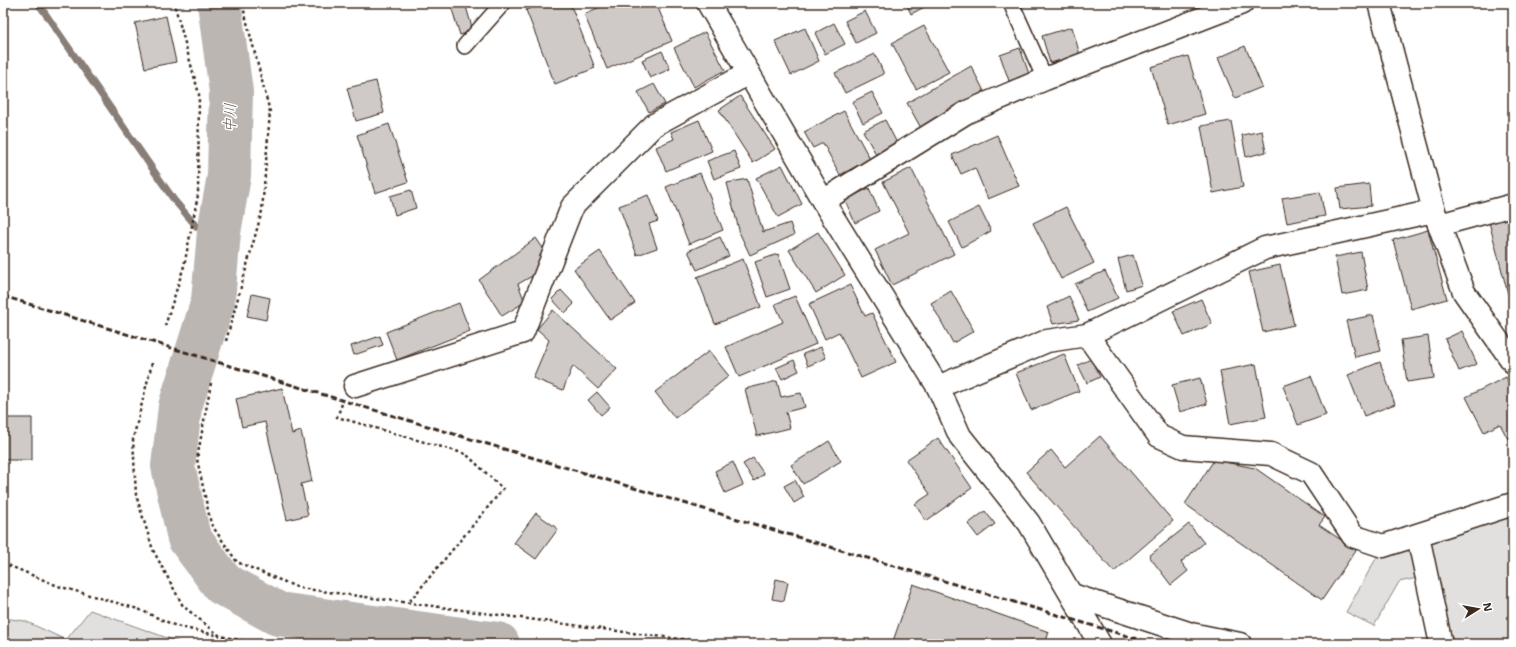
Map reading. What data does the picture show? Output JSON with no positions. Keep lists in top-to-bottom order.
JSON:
{
  "water": ["中川"],
  "north": "right"
}
